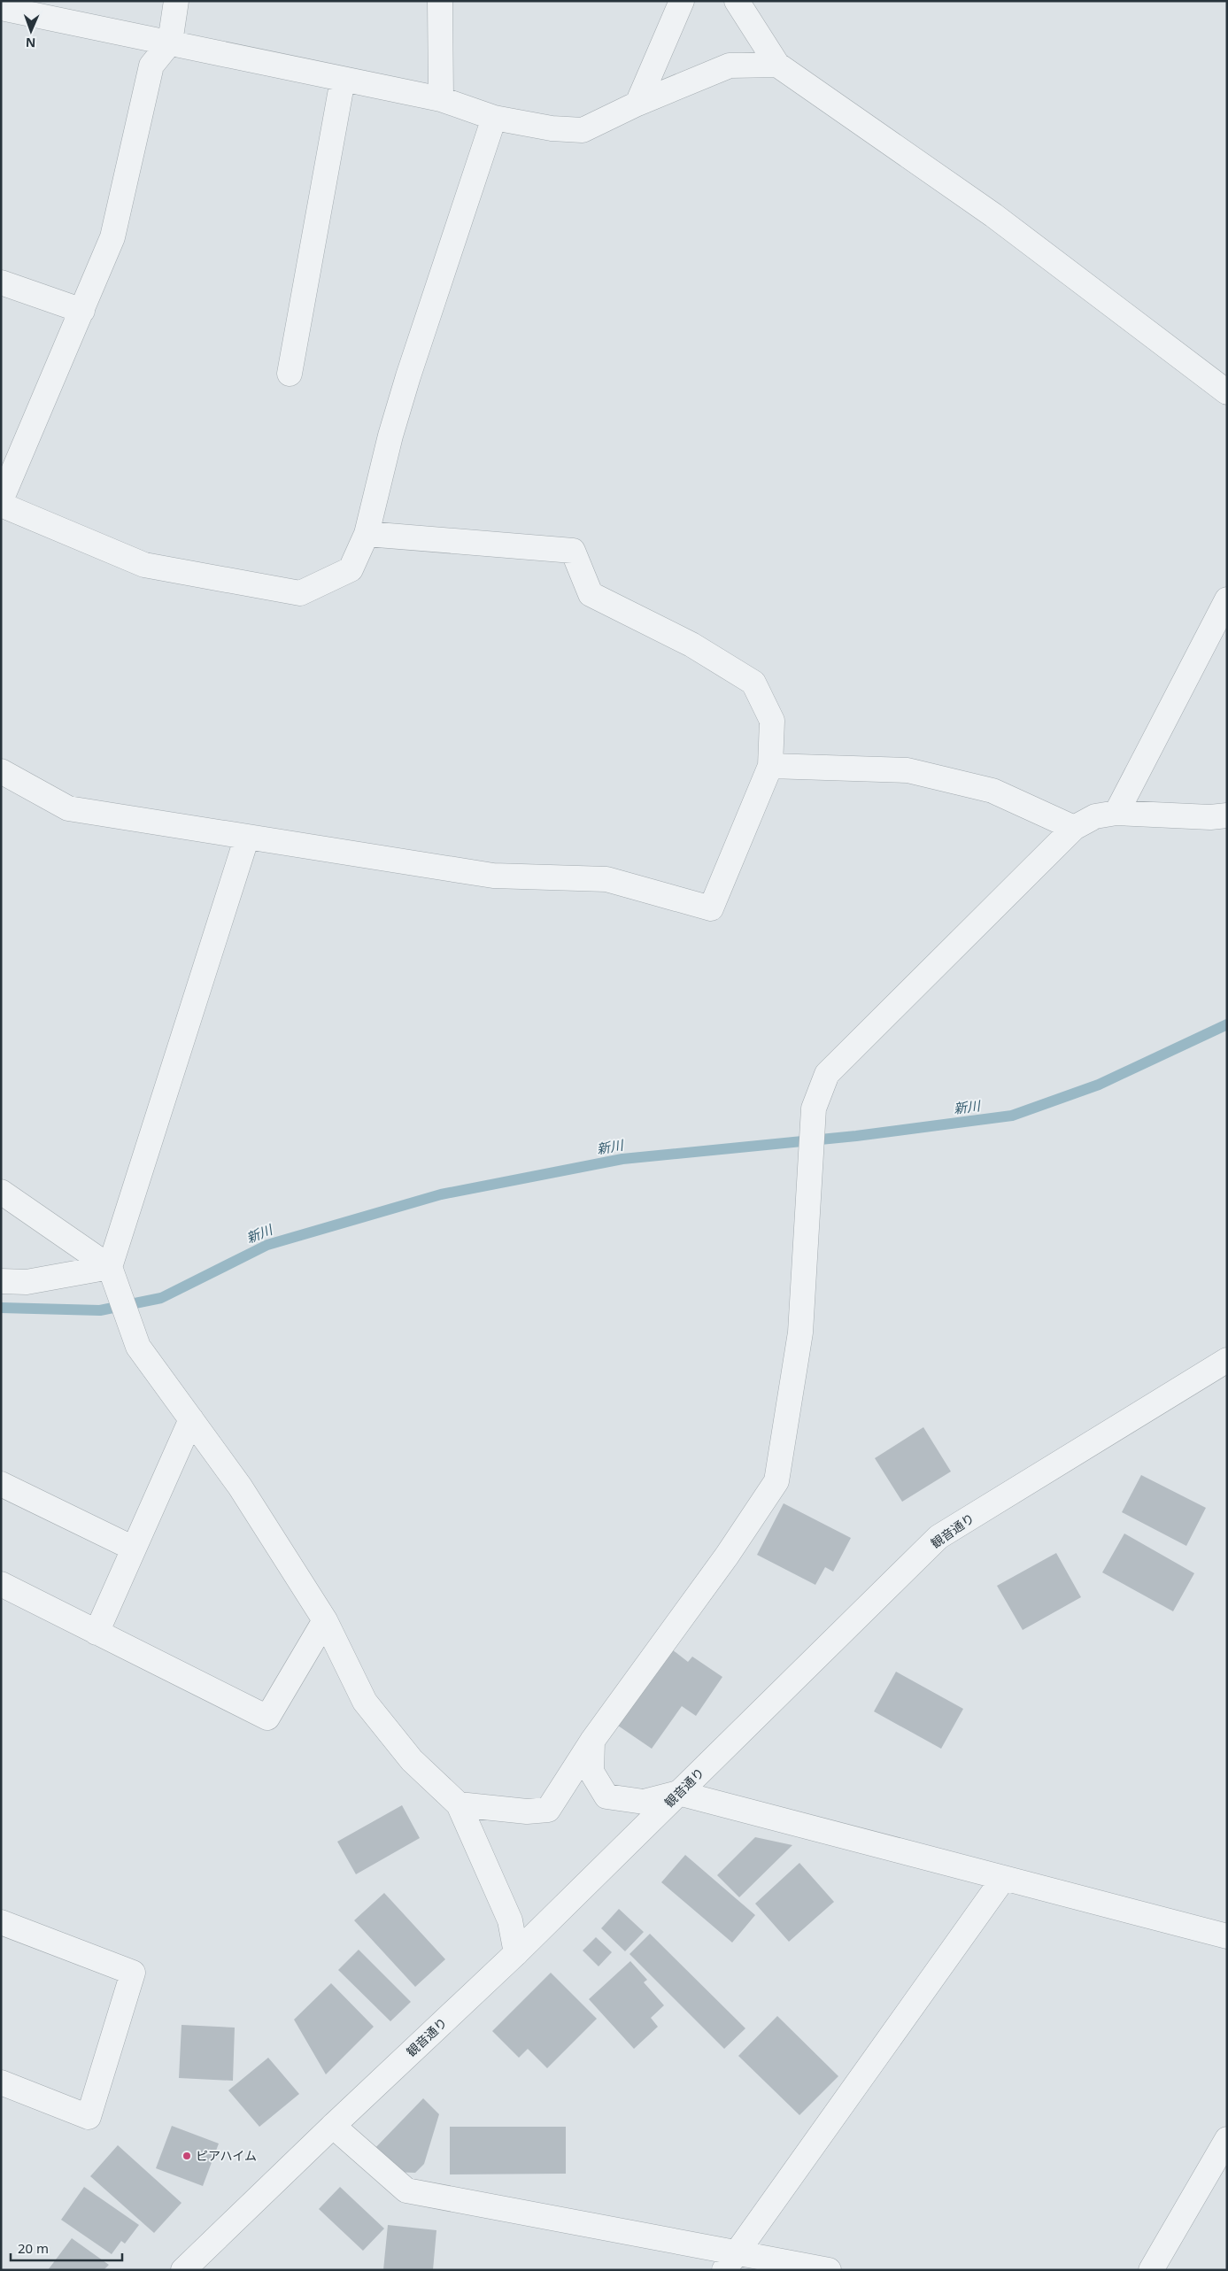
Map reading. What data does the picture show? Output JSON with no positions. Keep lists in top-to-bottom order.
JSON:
{
  "streets": {
    "street": ["観音通り"]
  },
  "water": ["新川"],
  "places": ["ピアハイム"],
  "scale_bar": "20 m",
  "north": "bottom"
}
